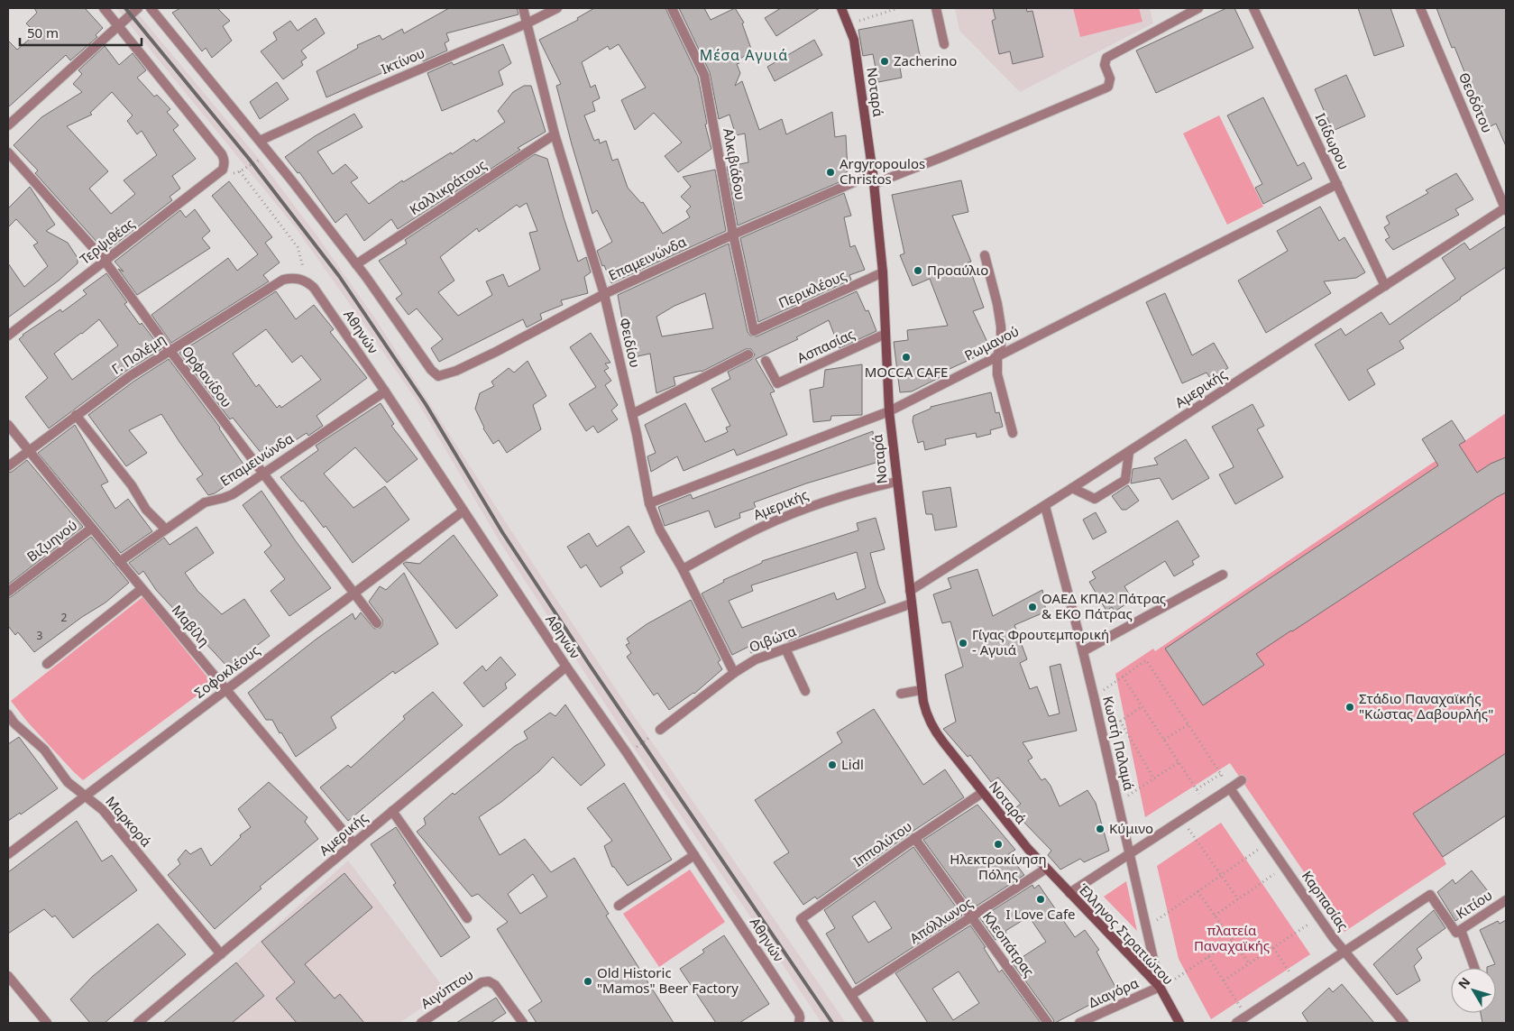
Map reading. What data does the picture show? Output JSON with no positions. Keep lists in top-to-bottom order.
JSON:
{
  "streets": {
    "main road": ["Νοταρά", "Έλληνος Στρατιώτου"],
    "street": [
      "Ικτίνου",
      "Θεοδότου",
      "Ισίδωρου",
      "Αλκιβιάδου",
      "Καλλικράτους",
      "Τερψιθέας",
      "Επαμεινώνδα",
      "Περικλέους",
      "Αθηνών",
      "Φειδίου",
      "Ρωμανού",
      "Ασπασίας",
      "Γ. Πολέμη",
      "Ορφανίδου",
      "Αμερικής",
      "Βιζυηνού",
      "Μαβίλη",
      "Οιβώτα",
      "Σοφοκλέους",
      "Κωστή Παλαμά",
      "Μαρκορά",
      "Ιππολύτου",
      "Καρπασίας",
      "Κιτίου",
      "Απόλλωνος",
      "Κλεοπάτρας",
      "Αιγύπτου",
      "Διαγόρα"
    ]
  },
  "crossings": [
    ["Ικτίνου", "Φειδίου"],
    ["Νοταρά", "Επαμεινώνδα"],
    ["Νοταρά", "Περικλέους"],
    ["Νοταρά", "Ρωμανού"],
    ["Νοταρά", "Ασπασίας"],
    ["Νοταρά", "Αμερικής"],
    ["Νοταρά", "Οιβώτα"],
    ["Νοταρά", "Ιππολύτου"],
    ["Νοταρά", "Απόλλωνος"],
    ["Νοταρά", "Έλληνος Στρατιώτου"],
    ["Θεοδότου", "Αμερικής"],
    ["Ισίδωρου", "Ρωμανού"],
    ["Ισίδωρου", "Αμερικής"],
    ["Αλκιβιάδου", "Επαμεινώνδα"],
    ["Αλκιβιάδου", "Περικλέους"],
    ["Καλλικράτους", "Επαμεινώνδα"],
    ["Καλλικράτους", "Φειδίου"],
    ["Τερψιθέας", "Ορφανίδου"],
    ["Επαμεινώνδα", "Αθηνών"],
    ["Επαμεινώνδα", "Φειδίου"],
    ["Επαμεινώνδα", "Ορφανίδου"],
    ["Επαμεινώνδα", "Μαβίλη"],
    ["Αθηνών", "Γ. Πολέμη"],
    ["Αθηνών", "Αμερικής"],
    ["Αθηνών", "Σοφοκλέους"],
    ["Φειδίου", "Ρωμανού"],
    ["Φειδίου", "Αμερικής"],
    ["Φειδίου", "Οιβώτα"],
    ["Γ. Πολέμη", "Ορφανίδου"],
    ["Γ. Πολέμη", "Μαβίλη"],
    ["Ορφανίδου", "Σοφοκλέους"],
    ["Αμερικής", "Μαβίλη"],
    ["Αμερικής", "Κωστή Παλαμά"],
    ["Αμερικής", "Μαρκορά"],
    ["Βιζυηνού", "Μαβίλη"],
    ["Μαβίλη", "Σοφοκλέους"],
    ["Σοφοκλέους", "Μαρκορά"],
    ["Κωστή Παλαμά", "Έλληνος Στρατιώτου"],
    ["Κωστή Παλαμά", "Διαγόρα"],
    ["Ιππολύτου", "Απόλλωνος"],
    ["Ιππολύτου", "Κλεοπάτρας"],
    ["Απόλλωνος", "Έλληνος Στρατιώτου"],
    ["Απόλλωνος", "Κλεοπάτρας"],
    ["Έλληνος Στρατιώτου", "Διαγόρα"]
  ],
  "districts": ["Μέσα Αγυιά"],
  "parks": ["πλατεία Παναχαϊκής"],
  "places": [
    "Zacherino",
    "Argyropoulos Christos",
    "Προαύλιο",
    "MOCCA CAFE",
    "ΟΑΕΔ ΚΠΑ2 Πάτρας & ΕΚΟ Πάτρας",
    "Γίγας Φρουτεμπορική - Αγυιά",
    "Στάδιο Παναχαϊκής \"Κώστας Δαβουρλής\"",
    "Lidl",
    "Κύμινο",
    "Ηλεκτροκίνηση Πόλης",
    "I Love Cafe",
    "Old Historic \"Mamos\" Beer Factory"
  ],
  "house_numbers": ["2", "3"],
  "scale_bar": "50 m",
  "north": "top left"
}
